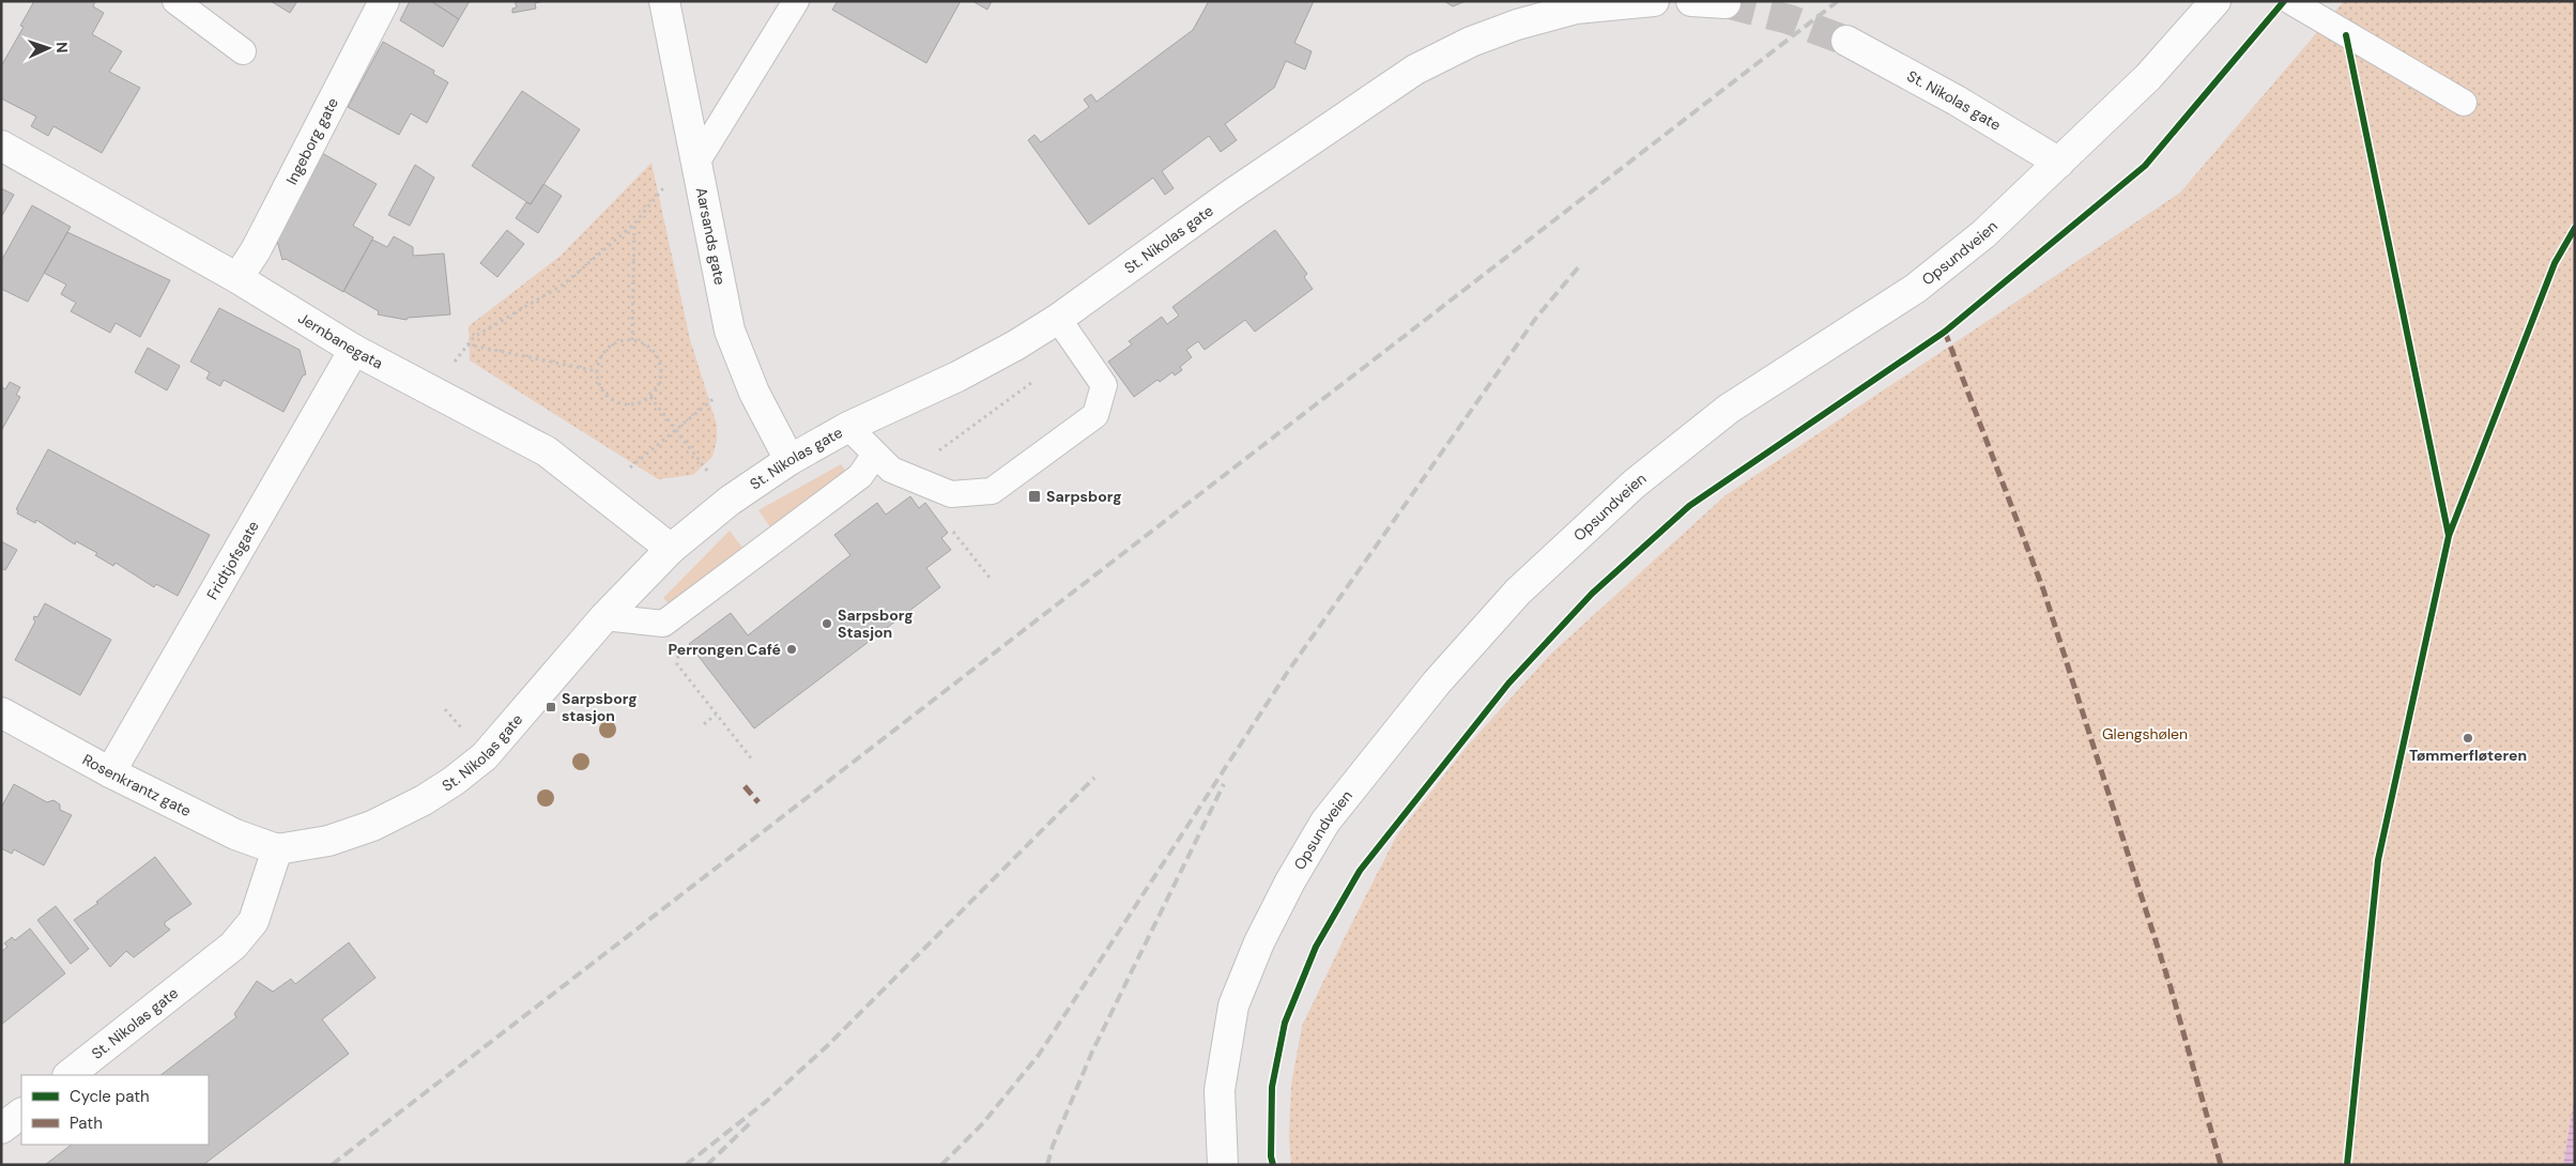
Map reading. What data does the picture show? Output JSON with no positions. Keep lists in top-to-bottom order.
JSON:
{
  "streets": {
    "street": [
      "St. Nikolas gate",
      "Ingeborg gate",
      "Aarsands gate",
      "Opsundveien",
      "Jernbanegata",
      "Fridtjofsgate",
      "Rosenkrantz gate"
    ]
  },
  "crossings": [
    ["St. Nikolas gate", "Aarsands gate"],
    ["St. Nikolas gate", "Opsundveien"],
    ["St. Nikolas gate", "Jernbanegata"],
    ["St. Nikolas gate", "Rosenkrantz gate"],
    ["Ingeborg gate", "Jernbanegata"],
    ["Jernbanegata", "Fridtjofsgate"],
    ["Fridtjofsgate", "Rosenkrantz gate"]
  ],
  "parks": ["Glengshølen"],
  "places": {
    "transit": ["Sarpsborg", "Sarpsborg stasjon"],
    "other": ["Sarpsborg Stasjon", "Perrongen Café", "Tømmerfløteren"]
  },
  "legend": ["Cycle path", "Path"],
  "north": "right"
}
